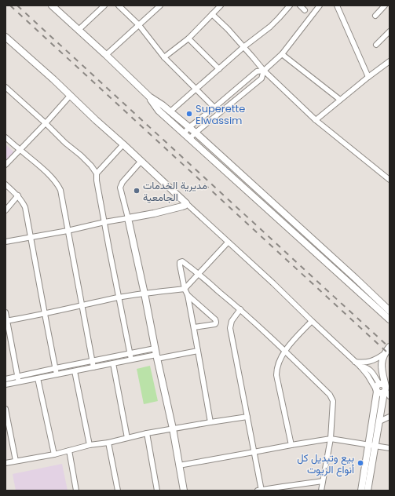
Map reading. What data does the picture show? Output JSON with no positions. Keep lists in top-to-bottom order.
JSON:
{
  "places": ["Superette Elwassim", "مديرية الخدمات الجامعية", "بيع وتبديل كل أنواع الزيوت"]
}
